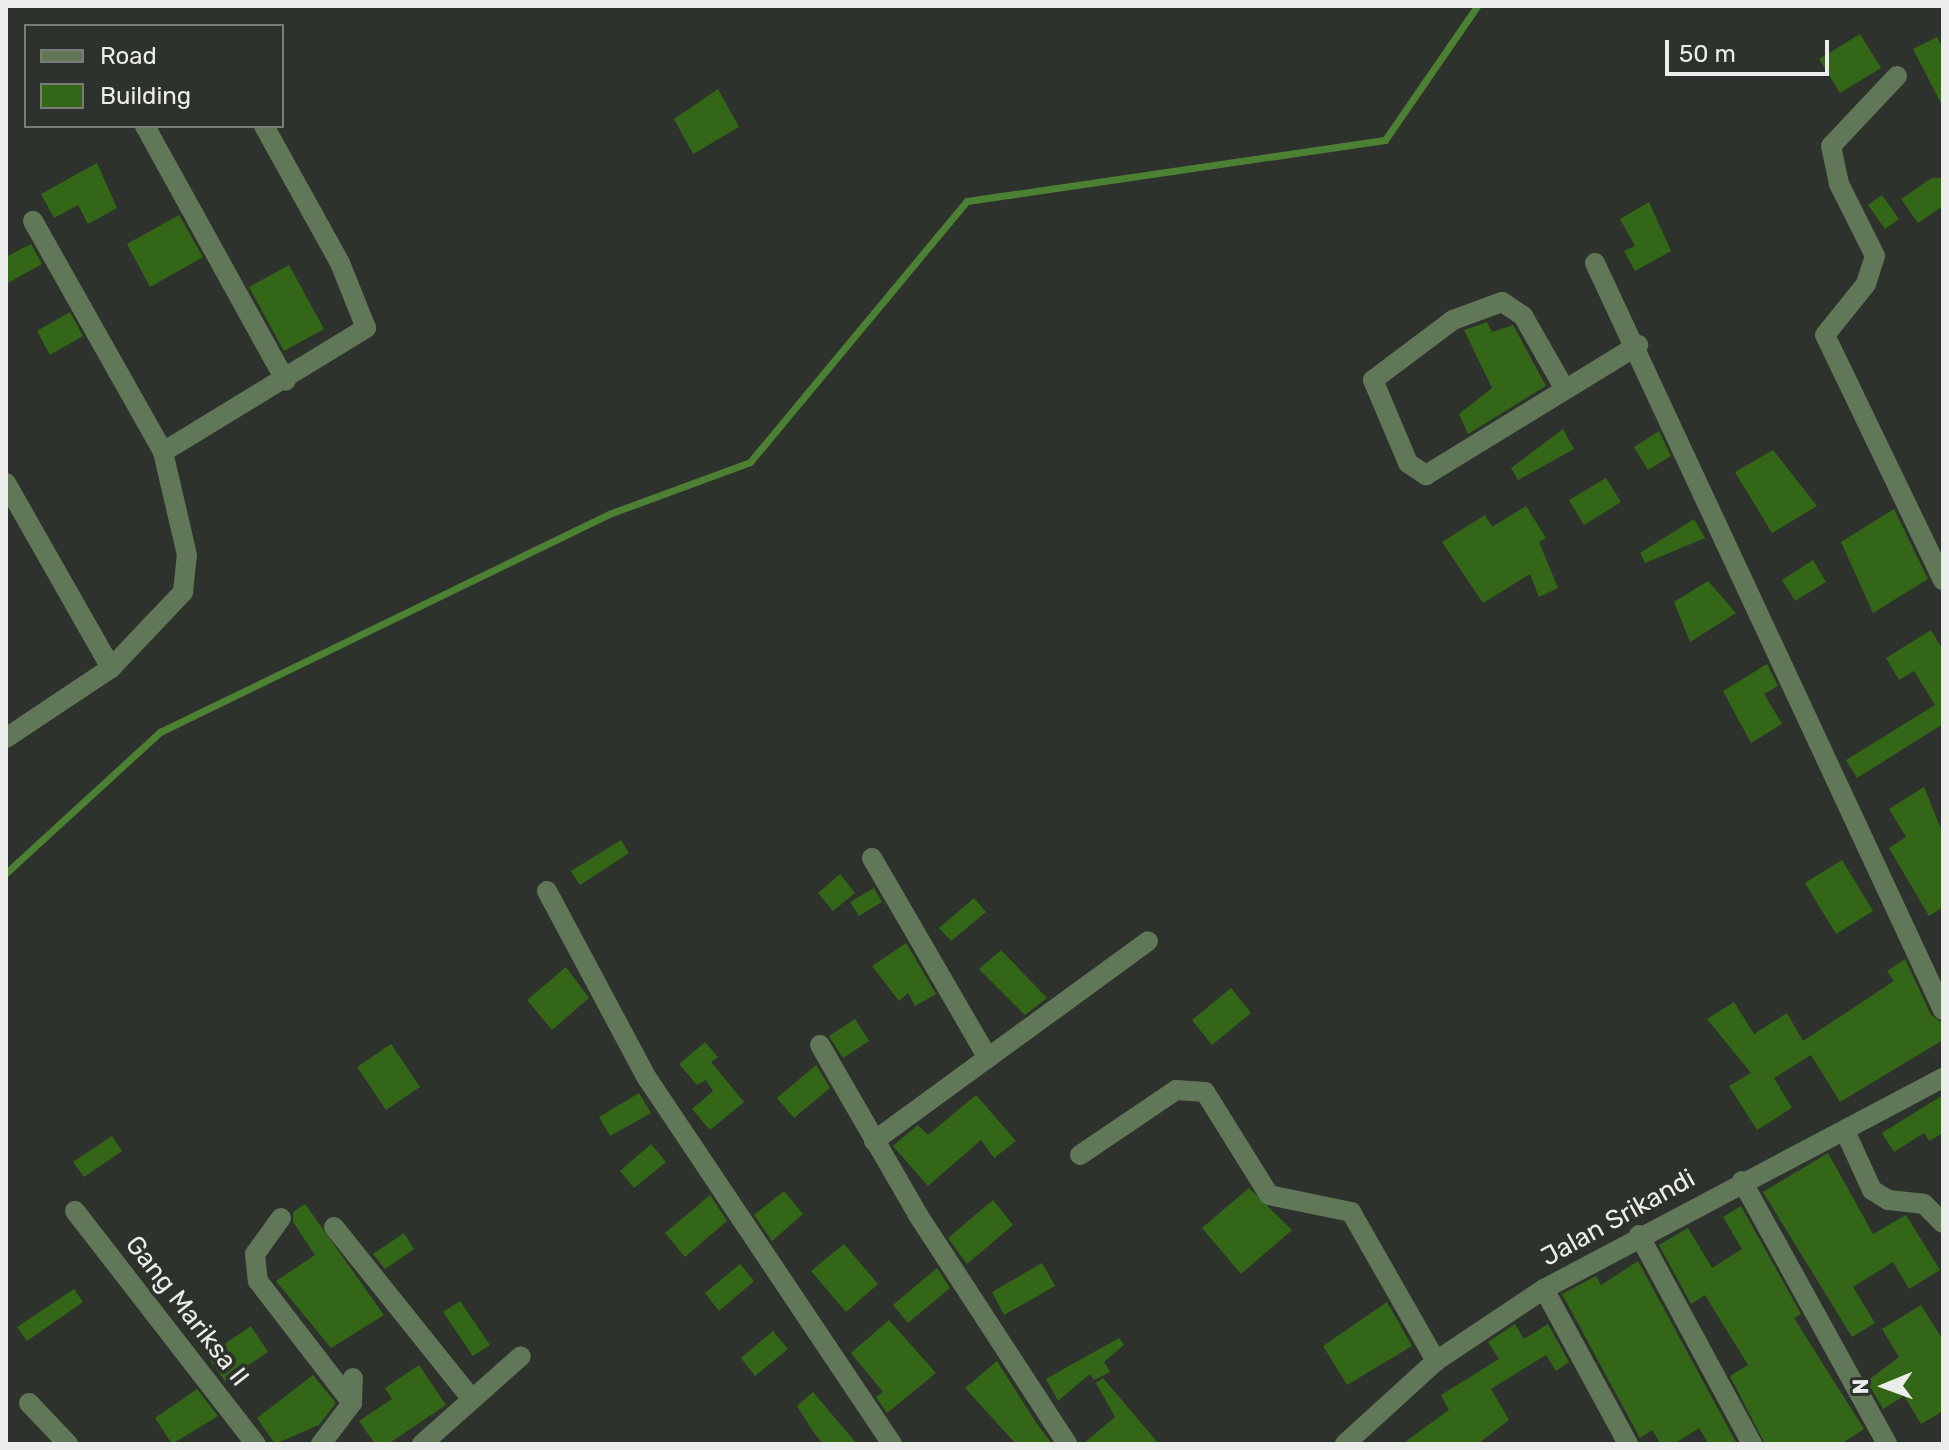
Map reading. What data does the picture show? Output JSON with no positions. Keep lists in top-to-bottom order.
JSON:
{
  "streets": {
    "street": ["Jalan Srikandi", "Gang Mariksa II"]
  },
  "legend": ["Road", "Building"],
  "scale_bar": "50 m",
  "north": "left"
}
